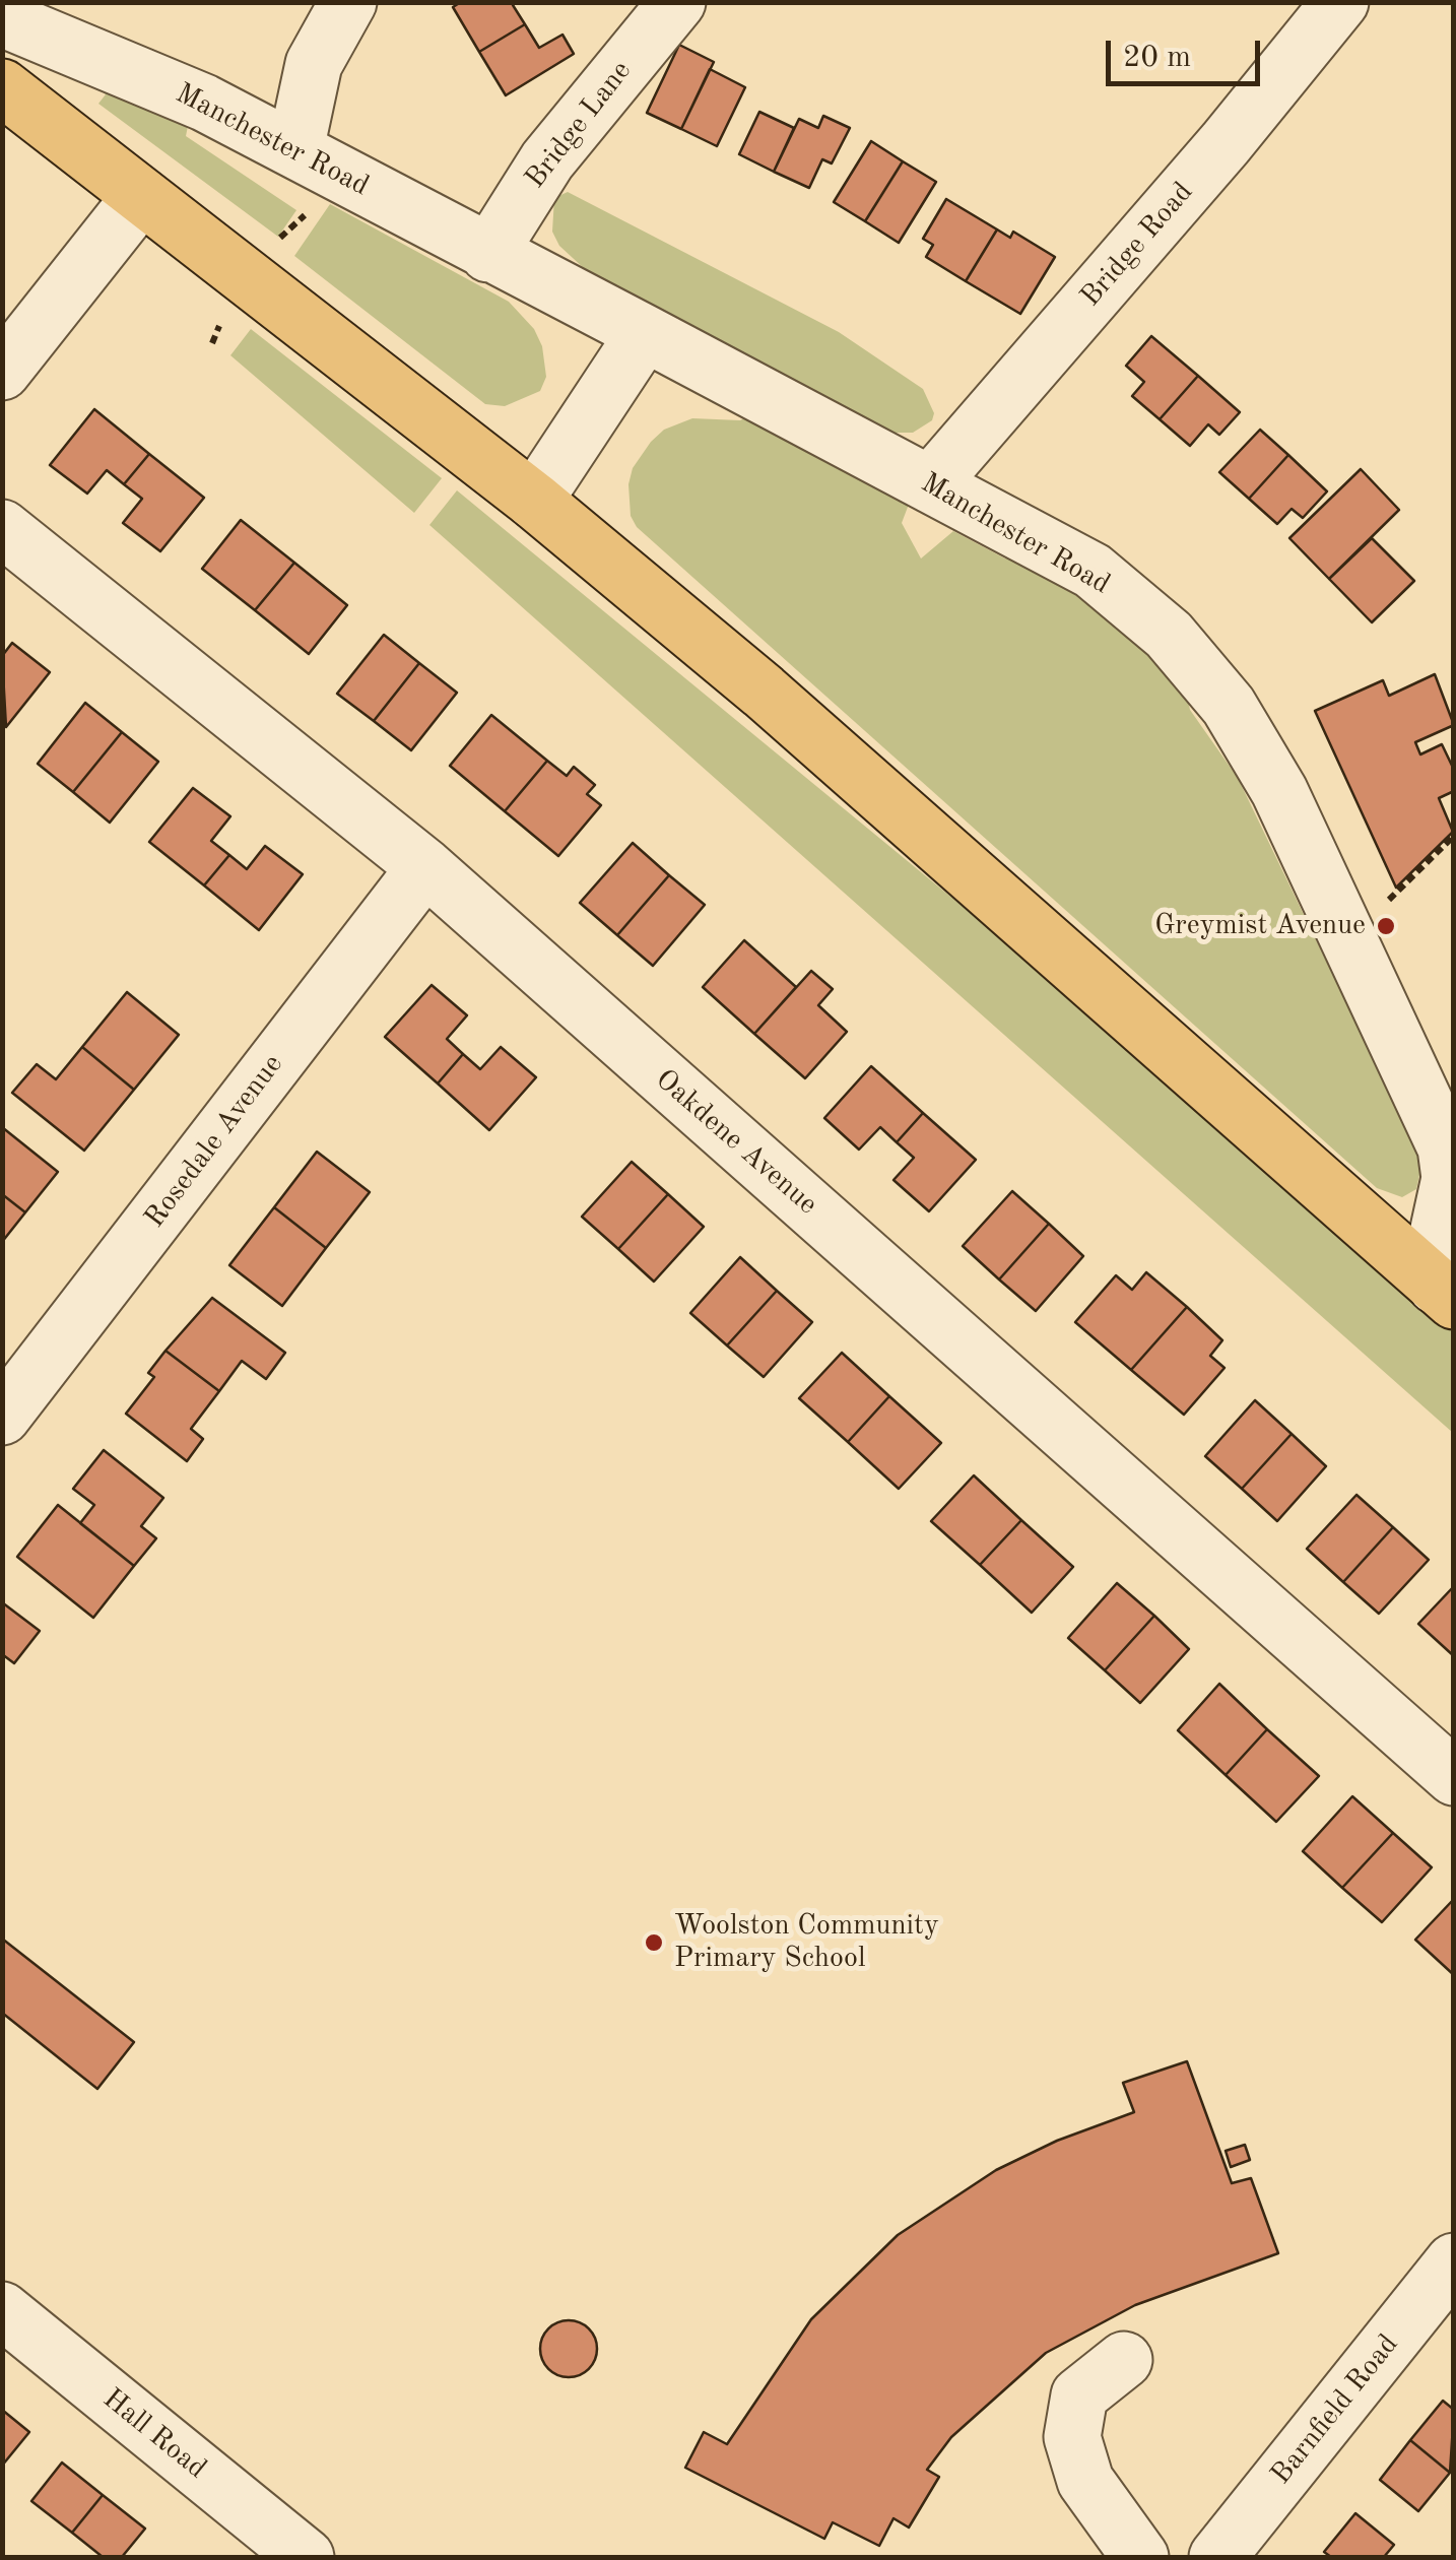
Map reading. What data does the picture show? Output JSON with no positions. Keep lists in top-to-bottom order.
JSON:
{
  "streets": {
    "main road": ["Manchester Road"],
    "street": [
      "Bridge Lane",
      "Bridge Road",
      "Rosedale Avenue",
      "Oakdene Avenue",
      "Barnfield Road",
      "Hall Road"
    ]
  },
  "crossings": [
    ["Bridge Lane", "Manchester Road"],
    ["Manchester Road", "Bridge Road"],
    ["Rosedale Avenue", "Oakdene Avenue"]
  ],
  "places": ["Greymist Avenue", "Woolston Community Primary School"],
  "scale_bar": "20 m"
}
